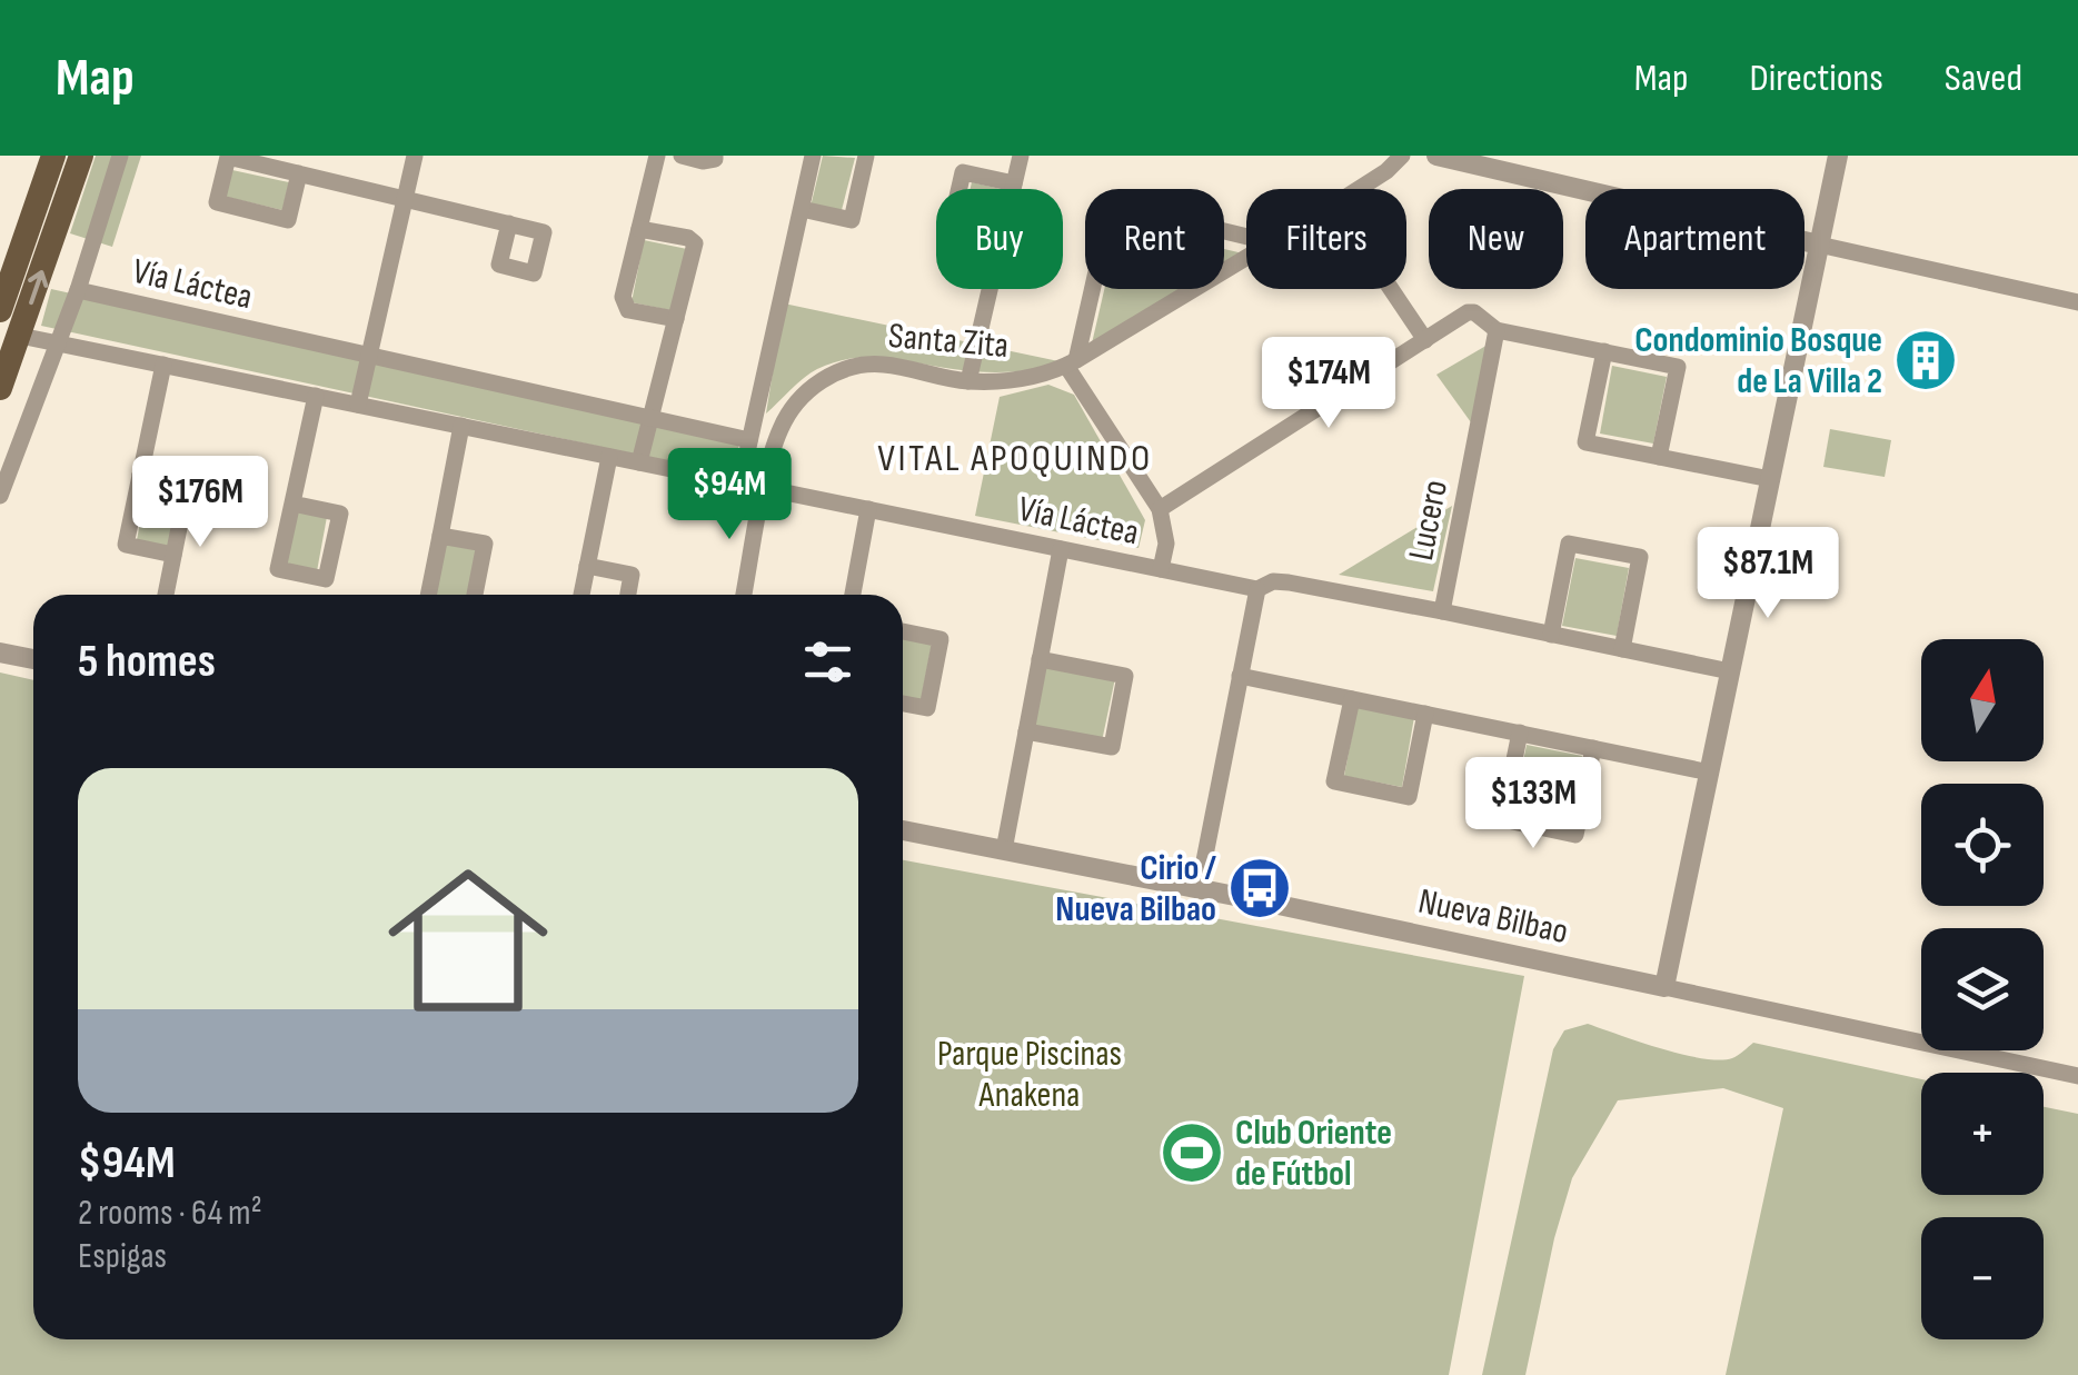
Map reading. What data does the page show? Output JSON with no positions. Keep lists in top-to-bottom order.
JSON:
{
  "streets": {
    "street": [
      "Vía Láctea",
      "Santa Zita",
      "Lucero",
      "Nueva Bilbao"
    ]
  },
  "crossings": [
    ["Vía Láctea", "Santa Zita"],
    ["Vía Láctea", "Lucero"]
  ],
  "districts": ["VITAL APOQUINDO"],
  "parks": ["Parque Piscinas Anakena"],
  "places": {
    "building": ["Condominio Bosque de La Villa 2"],
    "bus stop": ["Cirio / Nueva Bilbao"],
    "sports": ["Club Oriente de Fútbol"]
  },
  "north": "top",
  "page": {
    "header": "Map",
    "nav": ["Map", "Directions", "Saved"],
    "chip": [
      "Buy",
      "Rent",
      "Filters",
      "New",
      "Apartment"
    ],
    "price": [
      "$174M",
      "$94M",
      "$176M",
      "$87.1M",
      "$133M"
    ],
    "heading": "5 homes",
    "map_buttons": ["+", "−"],
    "list": [
      {
        "name": "$94M",
        "note": "2 rooms · 64 m² · Espigas"
      }
    ]
  }
}
